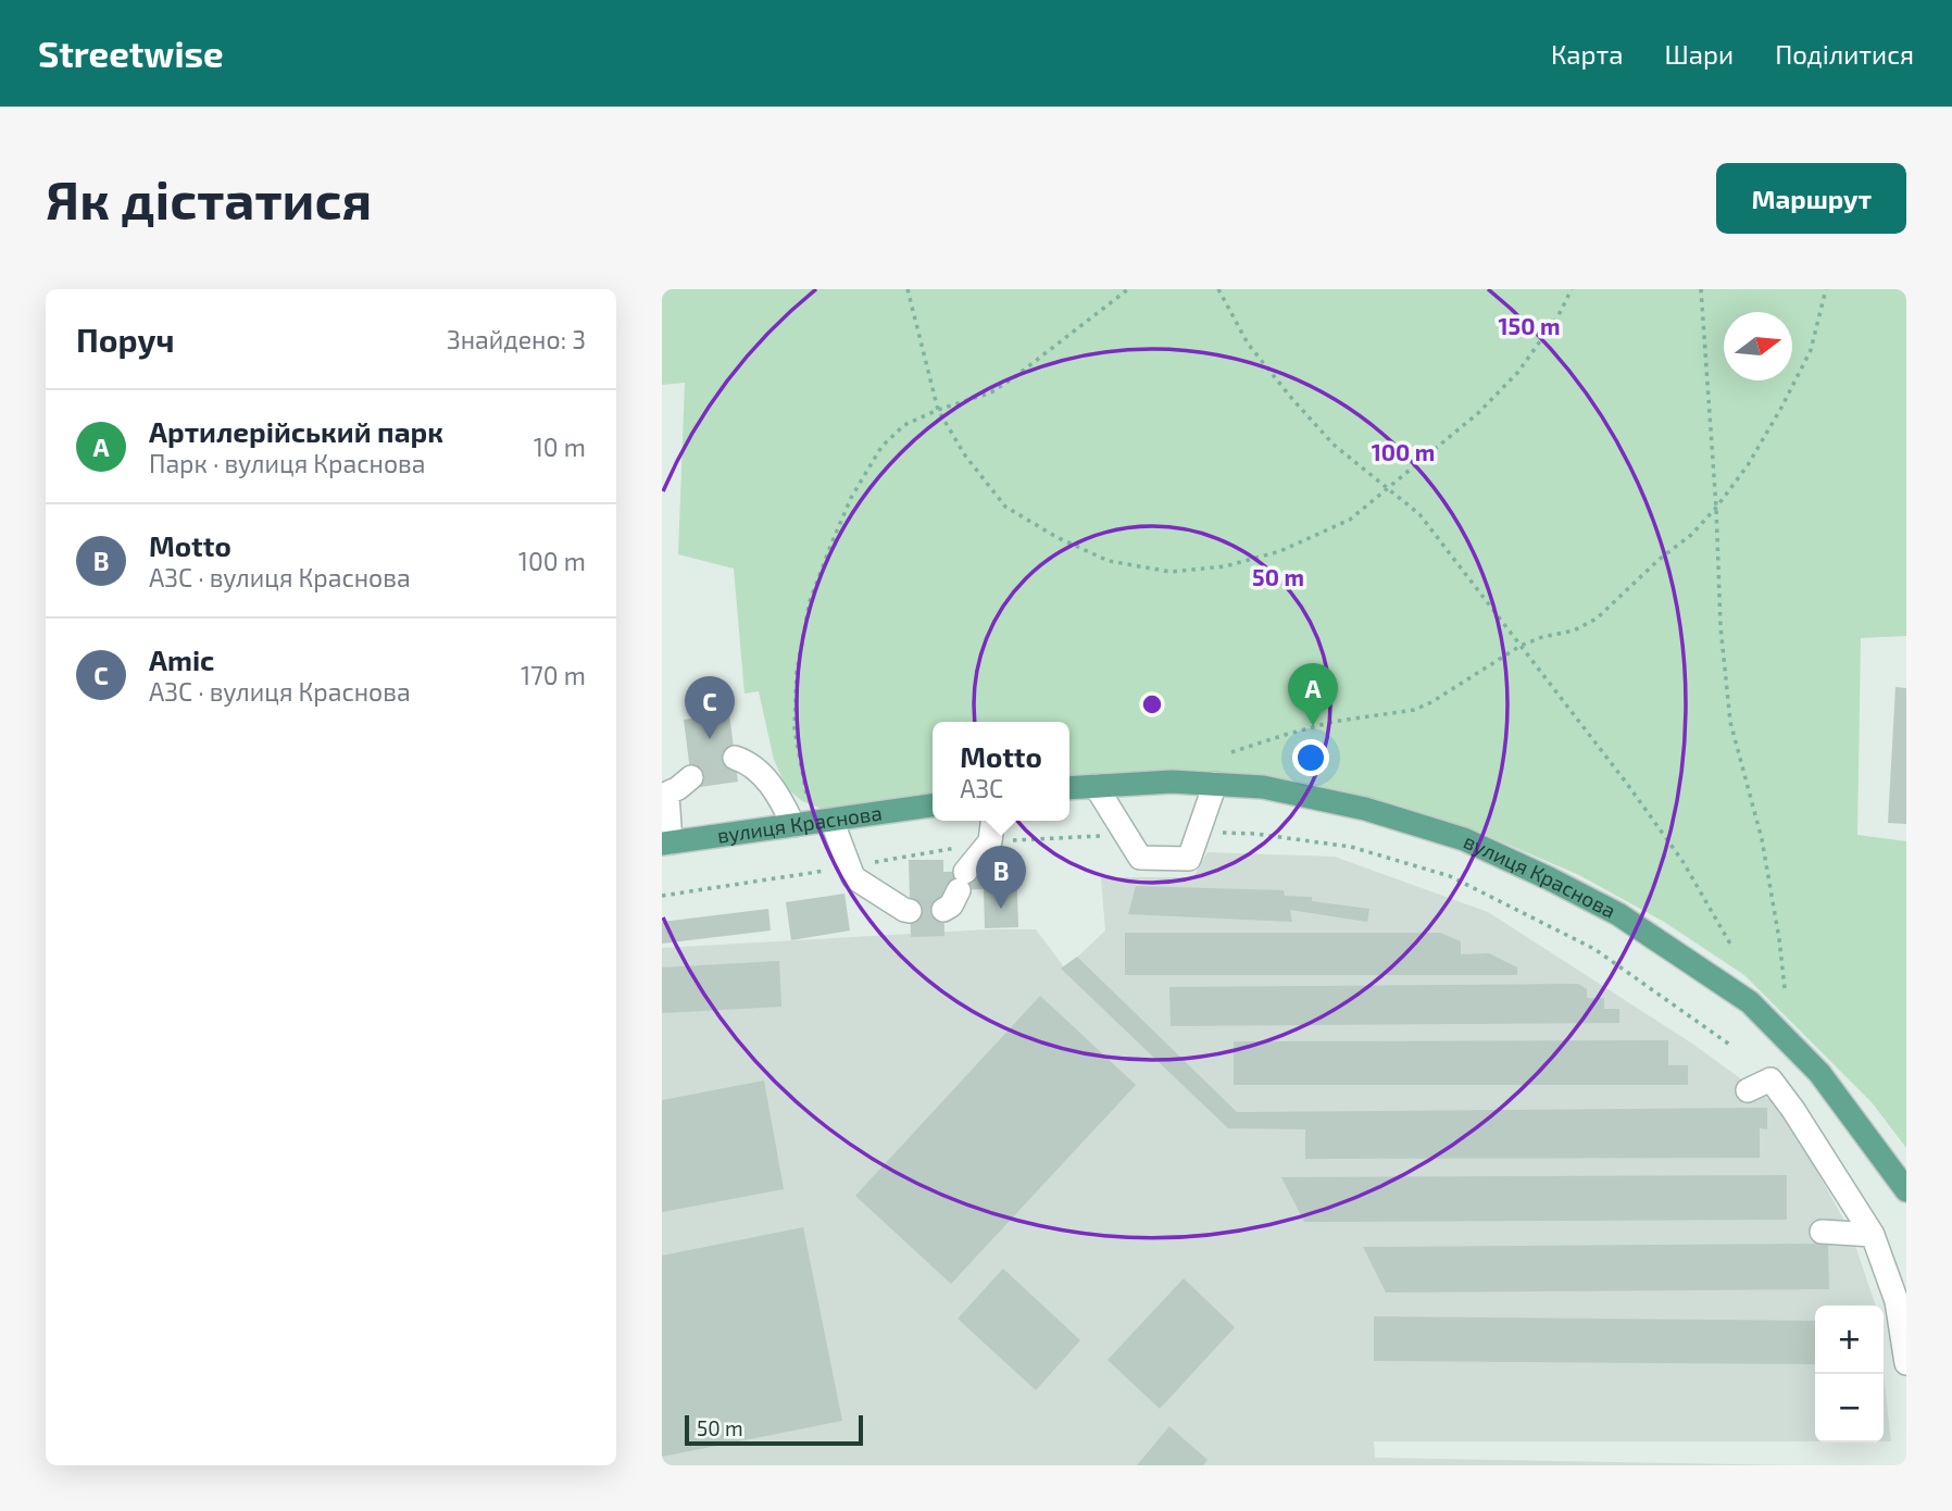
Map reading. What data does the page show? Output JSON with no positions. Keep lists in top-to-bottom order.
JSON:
{
  "streets": {
    "main road": ["вулиця Краснова"]
  },
  "scale_bar": "50 m",
  "north": "right",
  "page": {
    "header": "Streetwise",
    "nav": ["Карта", "Шари", "Поділитися"],
    "buttons": "Маршрут",
    "title": "Як дістатися",
    "heading": ["Поруч", "Знайдено: 3"],
    "list": [
      {
        "mark": "A",
        "name": "Артилерійський парк",
        "note": "Парк · вулиця Краснова",
        "value": "10 m"
      },
      {
        "mark": "B",
        "name": "Motto",
        "note": "АЗС · вулиця Краснова",
        "value": "100 m"
      },
      {
        "mark": "C",
        "name": "Amic",
        "note": "АЗС · вулиця Краснова",
        "value": "170 m"
      }
    ],
    "pins": ["A", "C", "B"],
    "popup": ["Motto", "АЗС"],
    "map_buttons": ["+", "−"],
    "scale": "50 m"
  },
  "rings": ["150 m", "100 m", "50 m"]
}
